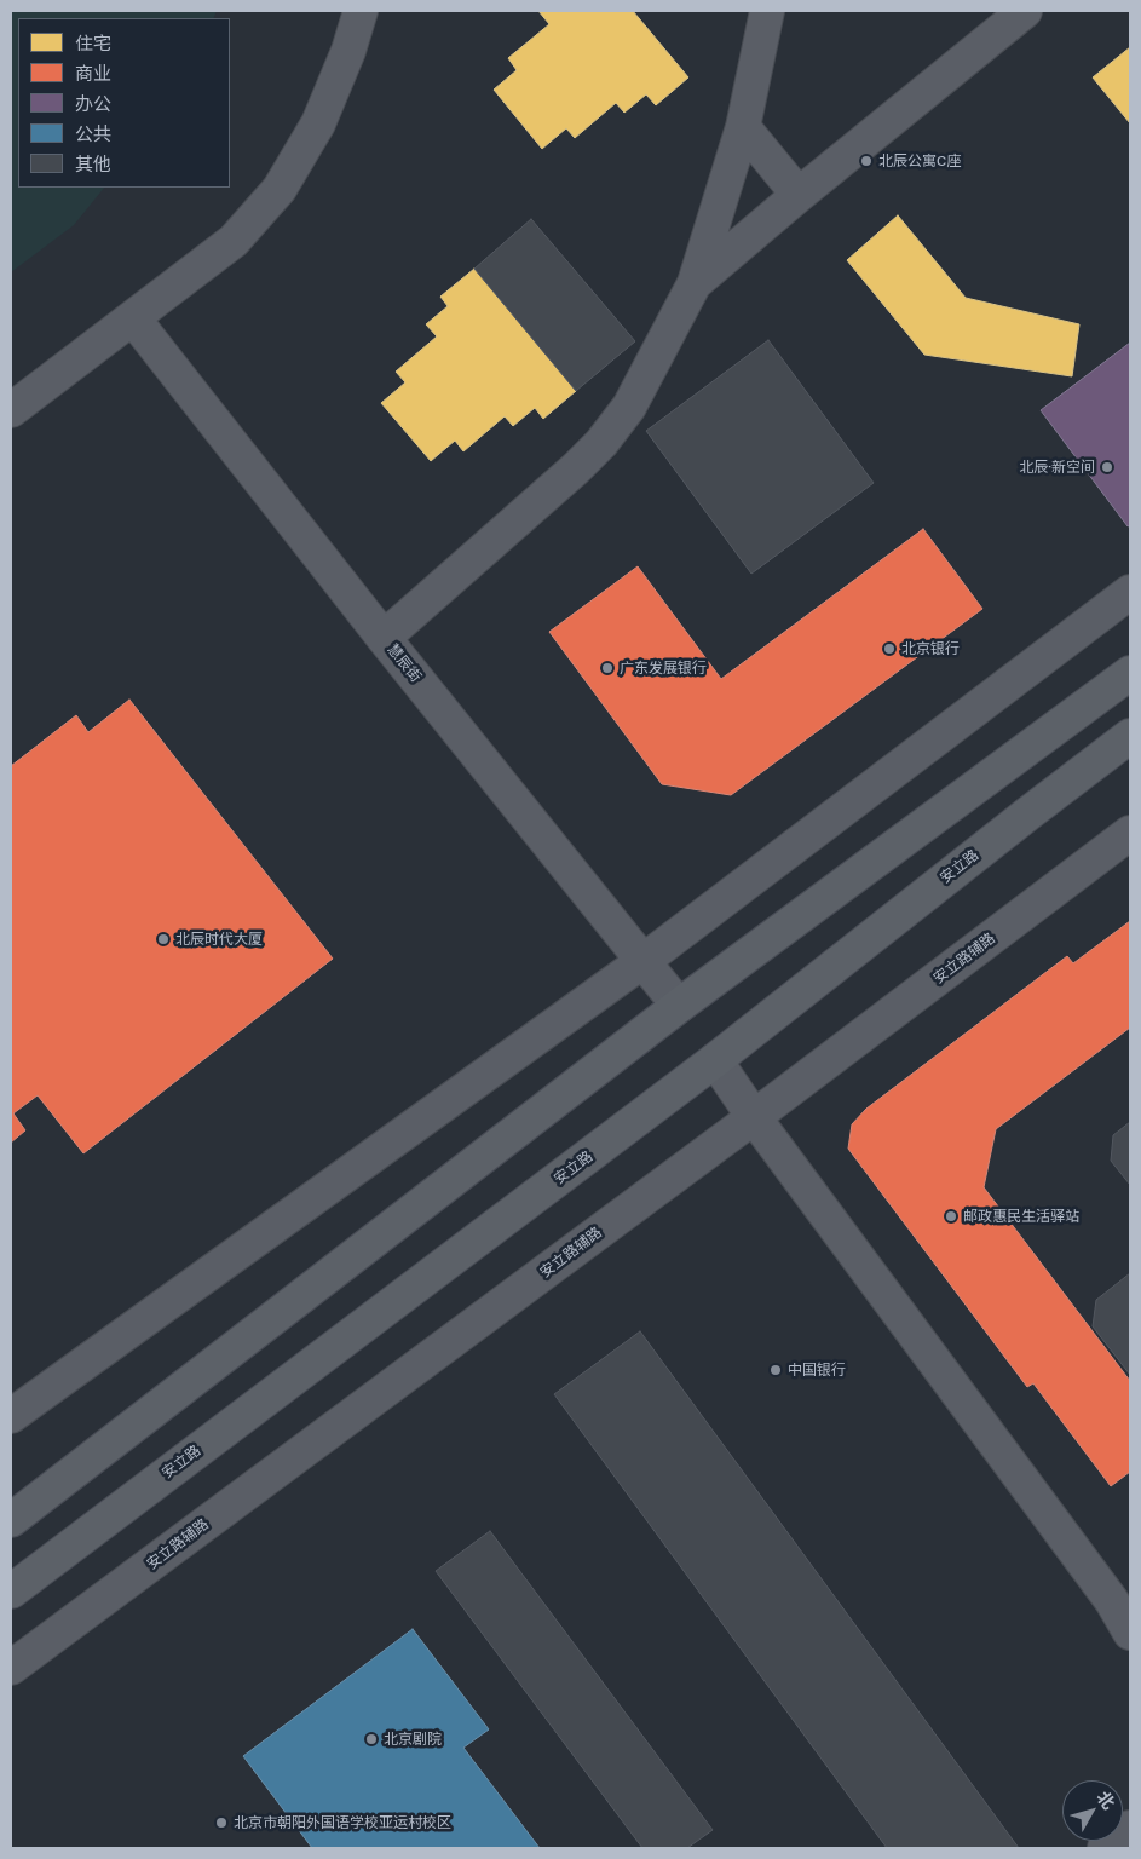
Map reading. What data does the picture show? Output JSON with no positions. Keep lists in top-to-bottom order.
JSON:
{
  "streets": {
    "main road": ["安立路"],
    "street": ["慧辰街", "安立路辅路"]
  },
  "places": [
    "北辰公寓C座",
    "北辰·新空间",
    "北京银行",
    "广东发展银行",
    "北辰时代大厦",
    "邮政惠民生活驿站",
    "中国银行",
    "北京剧院",
    "北京市朝阳外国语学校亚运村校区"
  ],
  "legend": [
    "住宅",
    "商业",
    "办公",
    "公共",
    "其他"
  ],
  "north": "top right"
}
